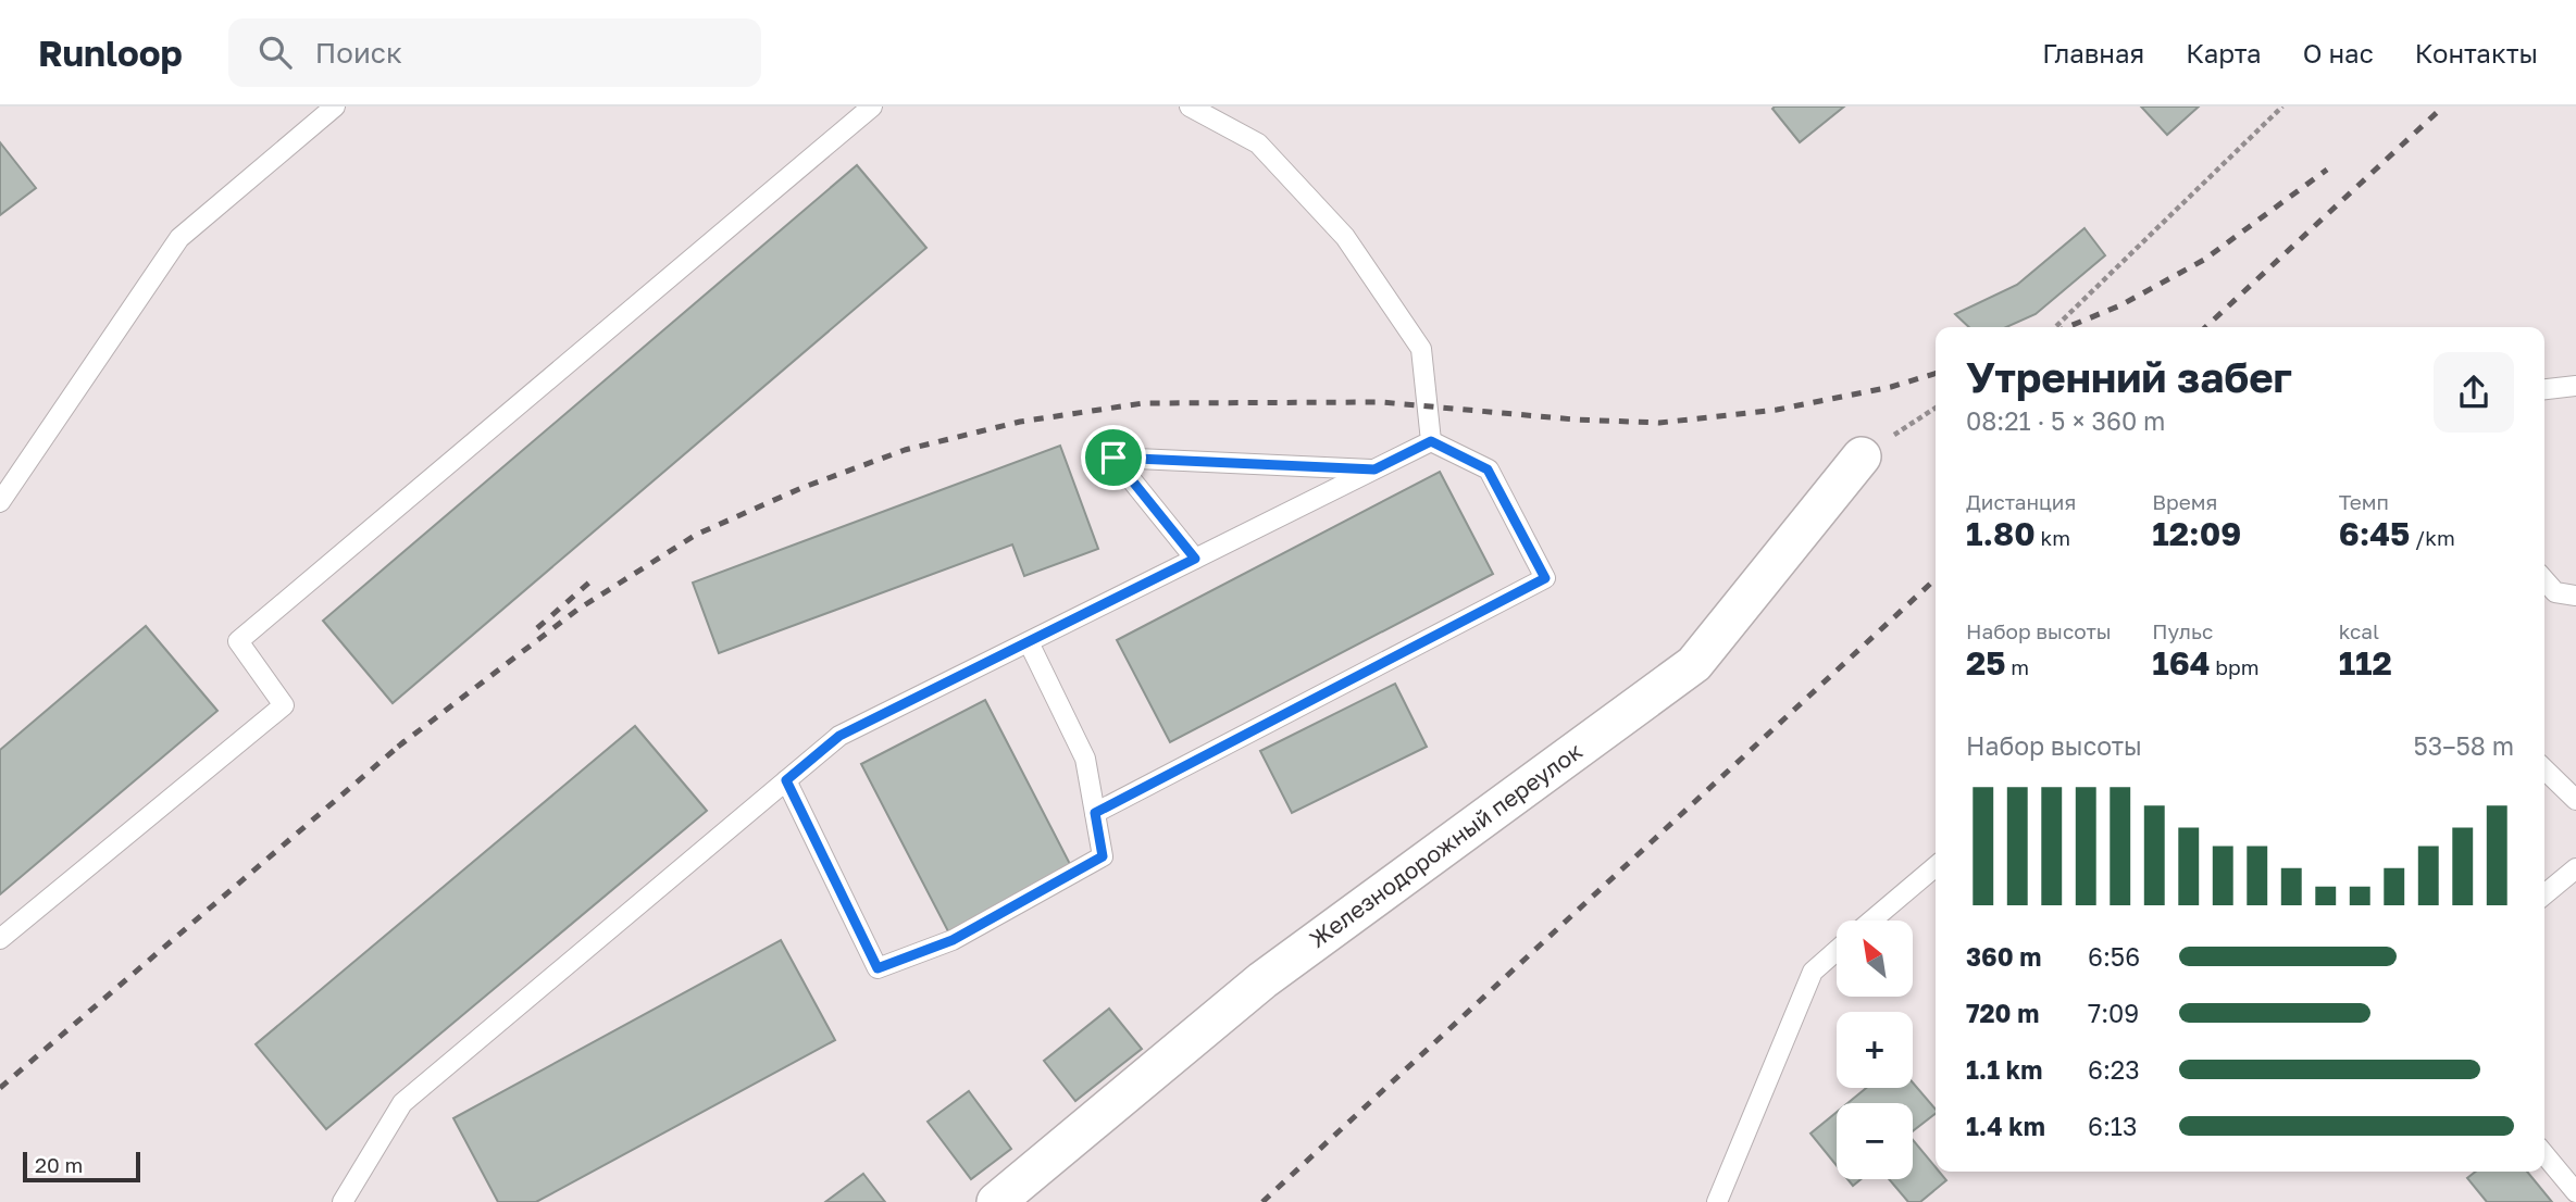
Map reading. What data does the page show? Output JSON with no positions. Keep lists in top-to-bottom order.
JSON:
{
  "streets": {
    "street": ["Железнодорожный переулок"]
  },
  "scale_bar": "20 m",
  "north": "top left",
  "page": {
    "header": "Runloop",
    "search": "Поиск",
    "nav": [
      "Главная",
      "Карта",
      "О нас",
      "Контакты"
    ],
    "heading": ["Утренний забег", "08:21 · 5 × 360 m"],
    "stats": [
      ["Дистанция", "1.80 km"],
      ["Время", "12:09"],
      ["Темп", "6:45 /km"],
      ["Набор высоты", "25 m"],
      ["Пульс", "164 bpm"],
      ["kcal", "112"]
    ],
    "chart": ["Набор высоты", "53–58 m"],
    "map_buttons": ["+", "−"],
    "list": [
      {
        "name": "360 m",
        "note": "6:56"
      },
      {
        "name": "720 m",
        "note": "7:09"
      },
      {
        "name": "1.1 km",
        "note": "6:23"
      },
      {
        "name": "1.4 km",
        "note": "6:13"
      }
    ],
    "scale": "20 m"
  }
}
